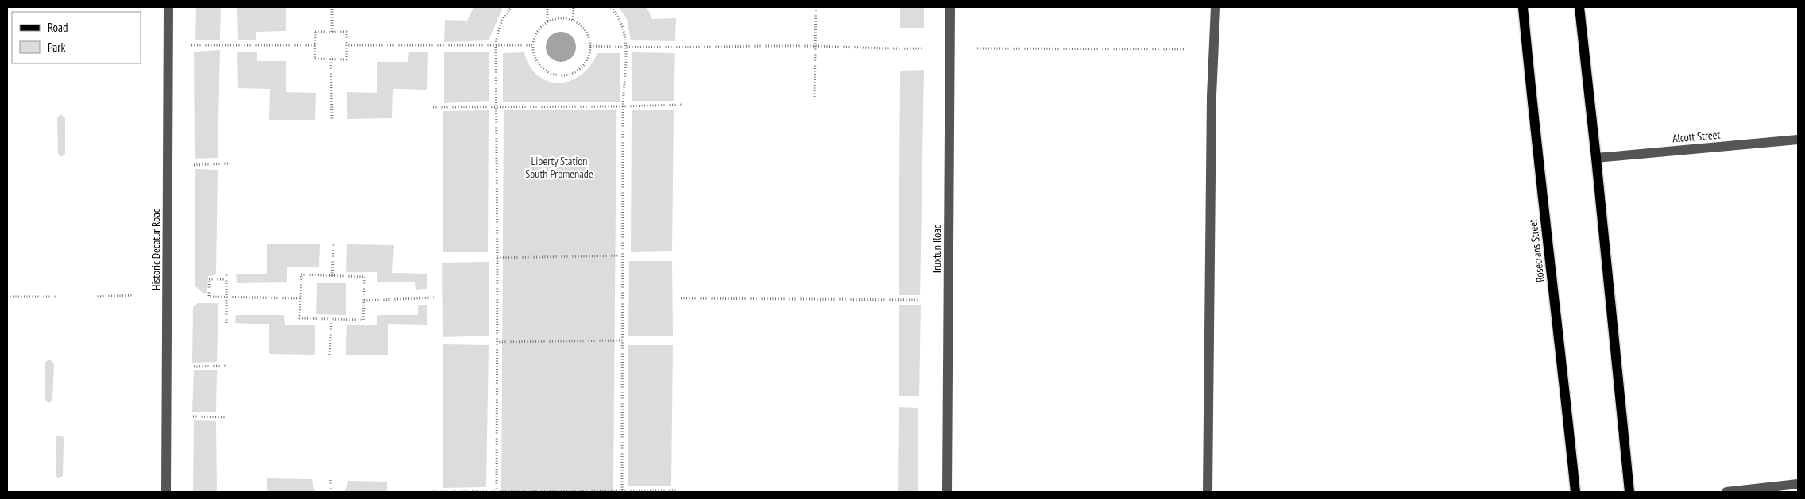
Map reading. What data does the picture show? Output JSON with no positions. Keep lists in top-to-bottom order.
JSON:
{
  "streets": {
    "main road": ["Rosecrans Street"],
    "street": ["Alcott Street", "Historic Decatur Road", "Truxtun Road"]
  },
  "parks": ["Liberty Station South Promenade"],
  "legend": ["Road", "Park"]
}
